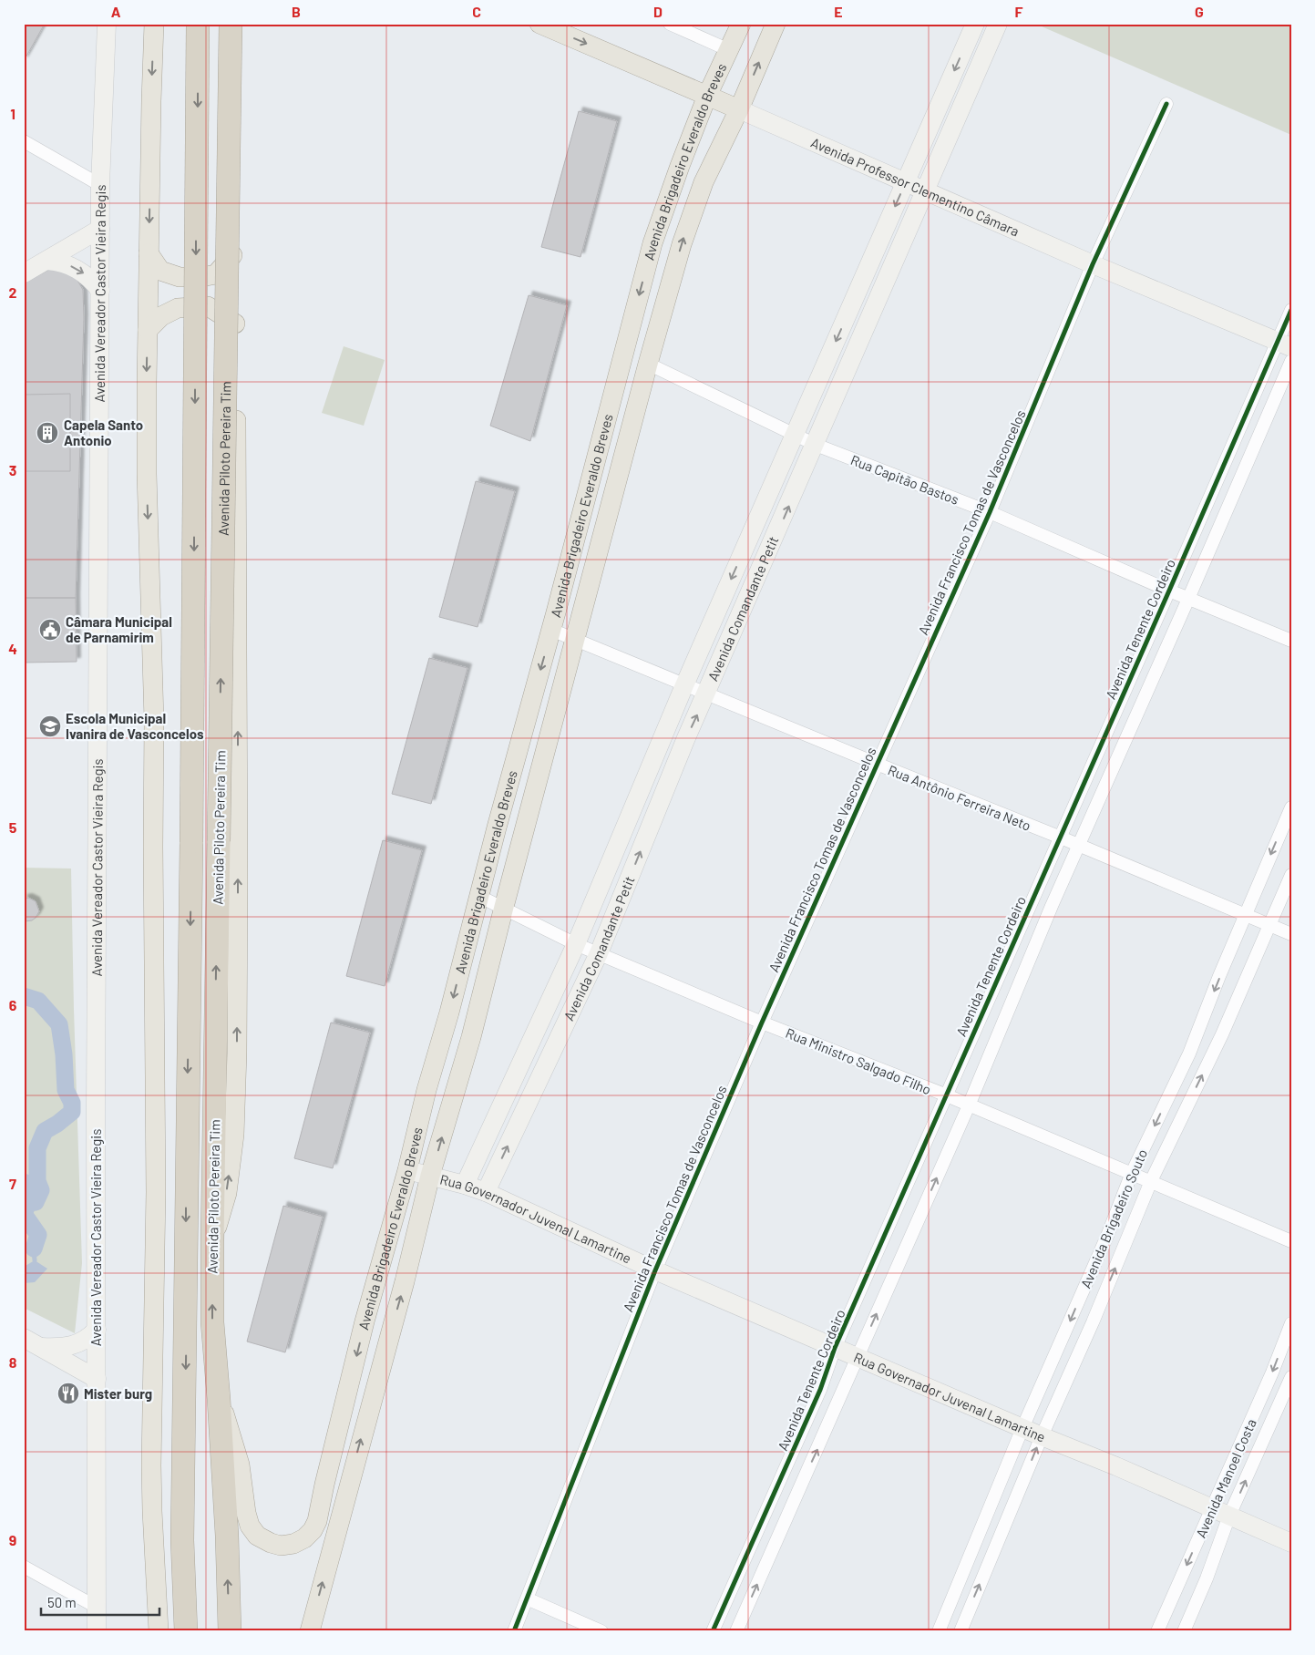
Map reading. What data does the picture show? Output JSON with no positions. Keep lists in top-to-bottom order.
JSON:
{
  "streets": {
    "highway": ["Avenida Piloto Pereira Tim"],
    "main road": ["Avenida Brigadeiro Everaldo Breves", "Avenida Professor Clementino Câmara"],
    "street": [
      "Avenida Vereador Castor Vieira Regis",
      "Rua Capitão Bastos",
      "Avenida Francisco Tomas de Vasconcelos",
      "Avenida Comandante Petit",
      "Avenida Tenente Cordeiro",
      "Rua Antônio Ferreira Neto",
      "Rua Ministro Salgado Filho",
      "Avenida Brigadeiro Souto",
      "Rua Governador Juvenal Lamartine",
      "Avenida Manoel Costa"
    ]
  },
  "crossings": [
    ["Avenida Brigadeiro Everaldo Breves", "Avenida Professor Clementino Câmara"],
    ["Avenida Brigadeiro Everaldo Breves", "Avenida Piloto Pereira Tim"],
    ["Avenida Brigadeiro Everaldo Breves", "Rua Capitão Bastos"],
    ["Avenida Brigadeiro Everaldo Breves", "Rua Antônio Ferreira Neto"],
    ["Avenida Brigadeiro Everaldo Breves", "Rua Ministro Salgado Filho"],
    ["Avenida Brigadeiro Everaldo Breves", "Rua Governador Juvenal Lamartine"],
    ["Avenida Professor Clementino Câmara", "Avenida Francisco Tomas de Vasconcelos"],
    ["Avenida Professor Clementino Câmara", "Avenida Comandante Petit"],
    ["Avenida Professor Clementino Câmara", "Avenida Tenente Cordeiro"],
    ["Rua Capitão Bastos", "Avenida Francisco Tomas de Vasconcelos"],
    ["Rua Capitão Bastos", "Avenida Comandante Petit"],
    ["Rua Capitão Bastos", "Avenida Tenente Cordeiro"],
    ["Avenida Francisco Tomas de Vasconcelos", "Rua Antônio Ferreira Neto"],
    ["Avenida Francisco Tomas de Vasconcelos", "Rua Ministro Salgado Filho"],
    ["Avenida Francisco Tomas de Vasconcelos", "Rua Governador Juvenal Lamartine"],
    ["Avenida Comandante Petit", "Rua Antônio Ferreira Neto"],
    ["Avenida Comandante Petit", "Rua Ministro Salgado Filho"],
    ["Avenida Comandante Petit", "Rua Governador Juvenal Lamartine"],
    ["Avenida Tenente Cordeiro", "Rua Antônio Ferreira Neto"],
    ["Avenida Tenente Cordeiro", "Rua Ministro Salgado Filho"],
    ["Avenida Tenente Cordeiro", "Rua Governador Juvenal Lamartine"],
    ["Rua Antônio Ferreira Neto", "Avenida Brigadeiro Souto"],
    ["Rua Ministro Salgado Filho", "Avenida Brigadeiro Souto"],
    ["Avenida Brigadeiro Souto", "Rua Governador Juvenal Lamartine"],
    ["Rua Governador Juvenal Lamartine", "Avenida Manoel Costa"]
  ],
  "places": {
    "building": ["Capela Santo Antonio"],
    "public building": ["Câmara Municipal de Parnamirim"],
    "school or university": ["Escola Municipal Ivanira de Vasconcelos"],
    "restaurant": ["Mister burg"]
  },
  "scale_bar": "50 m",
  "grid": {
    "columns": [
      "A",
      "B",
      "C",
      "D",
      "E",
      "F",
      "G"
    ],
    "rows": [
      "1",
      "2",
      "3",
      "4",
      "5",
      "6",
      "7",
      "8",
      "9"
    ]
  }
}
